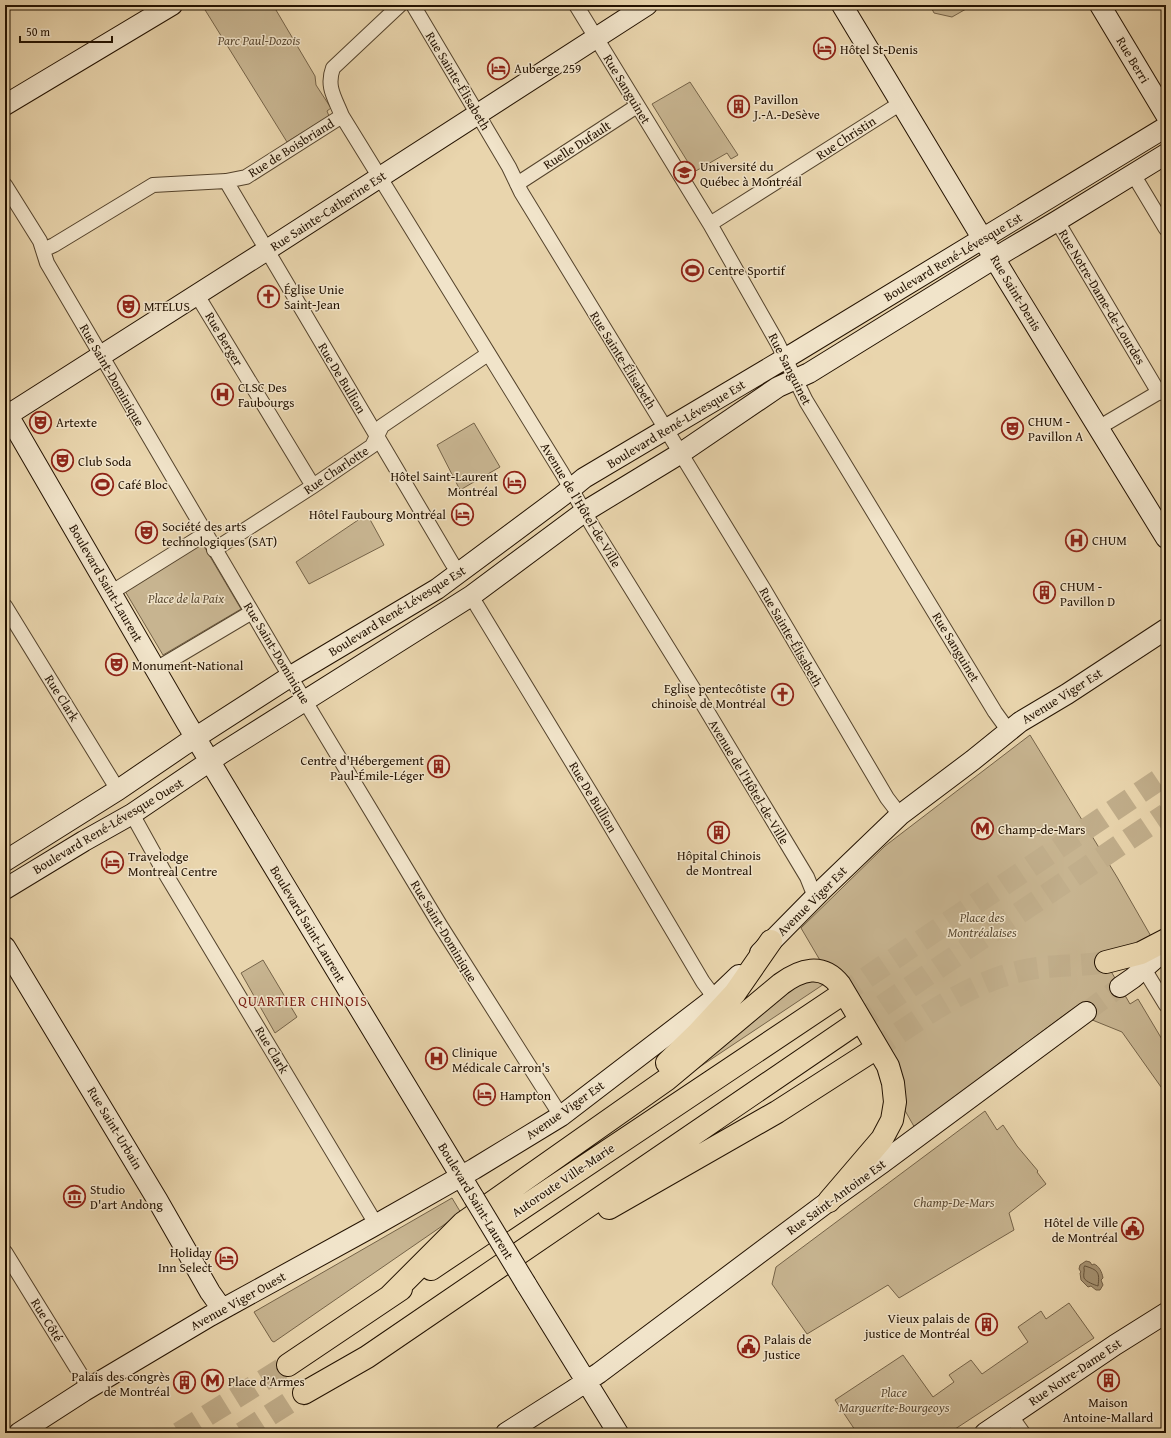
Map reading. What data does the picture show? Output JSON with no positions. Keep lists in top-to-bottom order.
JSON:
{
  "streets": {
    "highway": ["Autoroute Ville-Marie"],
    "main road": [
      "Rue Berri",
      "Rue Sainte-Catherine Est",
      "Boulevard René-Lévesque Est",
      "Rue Saint-Denis",
      "Boulevard Saint-Laurent",
      "Avenue Viger Est",
      "Boulevard René-Lévesque Ouest",
      "Rue Saint-Urbain",
      "Rue Saint-Antoine Est",
      "Avenue Viger Ouest",
      "Rue Notre-Dame Est"
    ],
    "street": [
      "Rue Sainte-Élisabeth",
      "Rue Sanguinet",
      "Rue Christin",
      "Ruelle Dufault",
      "Rue de Boisbriand",
      "Rue Notre-Dame-de-Lourdes",
      "Rue Berger",
      "Rue Saint-Dominique",
      "Rue De Bullion",
      "Rue Charlotte",
      "Avenue de l'Hôtel-de-Ville",
      "Rue Clark",
      "Rue Côté"
    ]
  },
  "crossings": [
    ["Rue Sainte-Élisabeth", "Ruelle Dufault"],
    ["Rue Sainte-Élisabeth", "Rue Sainte-Catherine Est"],
    ["Rue Sainte-Élisabeth", "Boulevard René-Lévesque Est"],
    ["Rue Sainte-Élisabeth", "Avenue Viger Est"],
    ["Rue Sanguinet", "Rue Christin"],
    ["Rue Sanguinet", "Ruelle Dufault"],
    ["Rue Sanguinet", "Rue Sainte-Catherine Est"],
    ["Rue Sanguinet", "Boulevard René-Lévesque Est"],
    ["Rue Sanguinet", "Avenue Viger Est"],
    ["Rue Christin", "Rue Saint-Denis"],
    ["Rue de Boisbriand", "Rue Saint-Dominique"],
    ["Rue de Boisbriand", "Rue De Bullion"],
    ["Rue de Boisbriand", "Avenue de l'Hôtel-de-Ville"],
    ["Rue Sainte-Catherine Est", "Rue Berger"],
    ["Rue Sainte-Catherine Est", "Rue Saint-Dominique"],
    ["Rue Sainte-Catherine Est", "Rue De Bullion"],
    ["Rue Sainte-Catherine Est", "Avenue de l'Hôtel-de-Ville"],
    ["Rue Sainte-Catherine Est", "Boulevard Saint-Laurent"],
    ["Boulevard René-Lévesque Est", "Rue Saint-Denis"],
    ["Boulevard René-Lévesque Est", "Rue Notre-Dame-de-Lourdes"],
    ["Boulevard René-Lévesque Est", "Rue Saint-Dominique"],
    ["Boulevard René-Lévesque Est", "Rue De Bullion"],
    ["Boulevard René-Lévesque Est", "Avenue de l'Hôtel-de-Ville"],
    ["Boulevard René-Lévesque Est", "Boulevard Saint-Laurent"],
    ["Boulevard René-Lévesque Est", "Boulevard René-Lévesque Ouest"],
    ["Rue Berger", "Rue Charlotte"],
    ["Rue Saint-Dominique", "Rue Charlotte"],
    ["Rue Saint-Dominique", "Avenue Viger Est"],
    ["Rue De Bullion", "Rue Charlotte"],
    ["Rue De Bullion", "Avenue Viger Est"],
    ["Rue Charlotte", "Avenue de l'Hôtel-de-Ville"],
    ["Avenue de l'Hôtel-de-Ville", "Avenue Viger Est"],
    ["Boulevard Saint-Laurent", "Avenue Viger Est"],
    ["Boulevard Saint-Laurent", "Boulevard René-Lévesque Ouest"],
    ["Boulevard Saint-Laurent", "Rue Saint-Antoine Est"],
    ["Boulevard Saint-Laurent", "Avenue Viger Ouest"],
    ["Avenue Viger Est", "Avenue Viger Ouest"],
    ["Rue Clark", "Boulevard René-Lévesque Ouest"],
    ["Rue Clark", "Avenue Viger Ouest"],
    ["Rue Saint-Urbain", "Avenue Viger Ouest"],
    ["Avenue Viger Ouest", "Rue Côté"]
  ],
  "districts": ["QUARTIER CHINOIS"],
  "parks": [
    "Parc Paul-Dozois",
    "Place de la Paix",
    "Place des Montréalaises",
    "Champ-De-Mars",
    "Place Marguerite-Bourgeoys"
  ],
  "places": {
    "hotel": [
      "Hôtel St-Denis",
      "Auberge 259",
      "Hôtel Saint-Laurent Montréal",
      "Hôtel Faubourg Montréal",
      "Travelodge Montreal Centre",
      "Hampton",
      "Holiday Inn Select"
    ],
    "building": [
      "Pavillon J.-A.-DeSève",
      "CHUM - Pavillon D",
      "Centre d'Hébergement Paul-Émile-Léger",
      "Hôpital Chinois de Montreal",
      "Vieux palais de justice de Montréal",
      "Maison Antoine-Mallard",
      "Palais des congrès de Montréal"
    ],
    "school or university": ["Université du Québec à Montréal"],
    "sports": ["Centre Sportif", "Café Bloc"],
    "church": ["Église Unie Saint-Jean", "Eglise pentecôtiste chinoise de Montréal"],
    "theatre": [
      "MTELUS",
      "Artexte",
      "CHUM - Pavillon A",
      "Club Soda",
      "Société des arts technologiques (SAT)",
      "Monument-National"
    ],
    "hospital": ["CLSC Des Faubourgs", "CHUM", "Clinique Médicale Carron's"],
    "metro station": ["Champ-de-Mars", "Place d’Armes"],
    "museum": ["Studio D'art Andong"],
    "public building": ["Hôtel de Ville de Montréal", "Palais de Justice"]
  },
  "scale_bar": "50 m"
}
